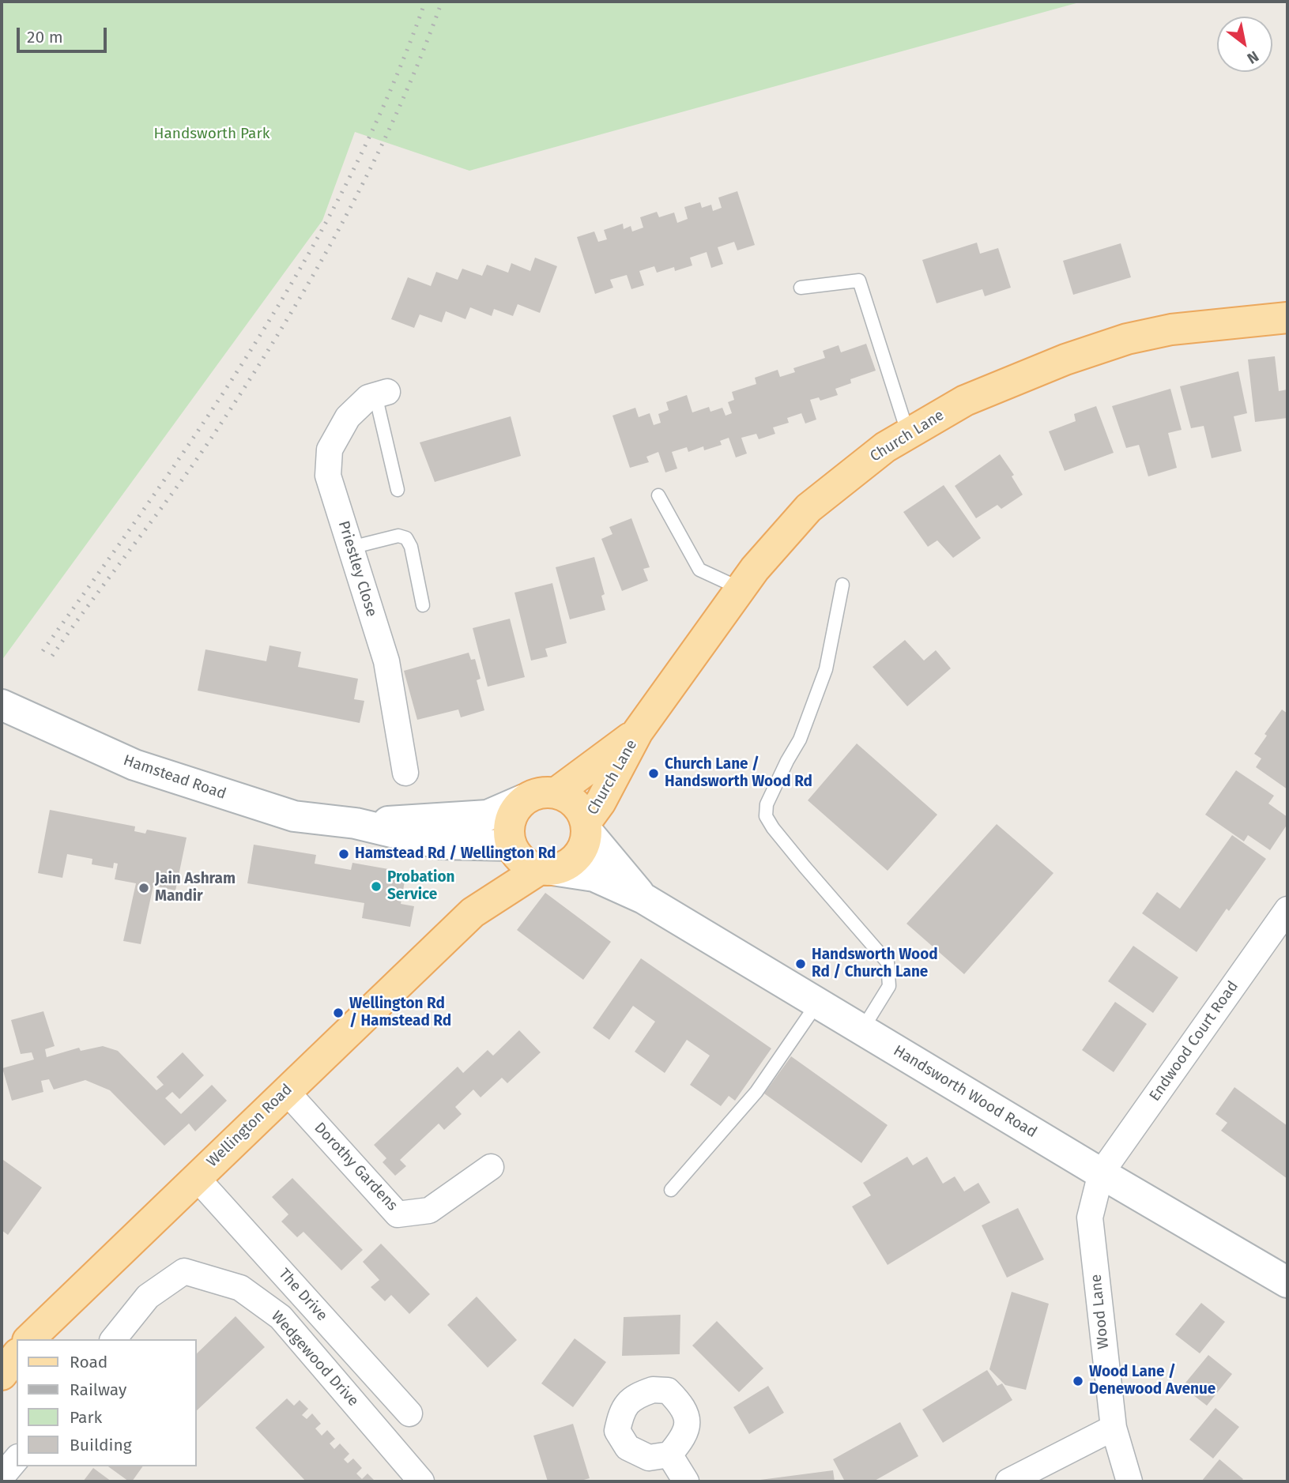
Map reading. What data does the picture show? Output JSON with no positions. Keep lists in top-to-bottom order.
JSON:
{
  "streets": {
    "main road": [
      "Church Lane",
      "Hamstead Road",
      "Handsworth Wood Road",
      "Wellington Road"
    ],
    "street": [
      "Priestley Close",
      "Endwood Court Road",
      "Dorothy Gardens",
      "The Drive",
      "Wood Lane",
      "Wedgewood Drive"
    ]
  },
  "crossings": [
    ["Church Lane", "Hamstead Road"],
    ["Church Lane", "Handsworth Wood Road"],
    ["Church Lane", "Wellington Road"],
    ["Hamstead Road", "Handsworth Wood Road"],
    ["Hamstead Road", "Wellington Road"],
    ["Endwood Court Road", "Handsworth Wood Road"],
    ["Endwood Court Road", "Wood Lane"],
    ["Handsworth Wood Road", "Wellington Road"],
    ["Handsworth Wood Road", "Wood Lane"],
    ["Wellington Road", "Dorothy Gardens"],
    ["Wellington Road", "The Drive"]
  ],
  "parks": ["Handsworth Park"],
  "places": [
    "Church Lane / Handsworth Wood Rd",
    "Hamstead Rd / Wellington Rd",
    "Probation Service",
    "Jain Ashram Mandir",
    "Handsworth Wood Rd / Church Lane",
    "Wellington Rd / Hamstead Rd",
    "Wood Lane / Denewood Avenue"
  ],
  "legend": [
    "Road",
    "Railway",
    "Park",
    "Building"
  ],
  "scale_bar": "20 m",
  "north": "bottom right"
}
